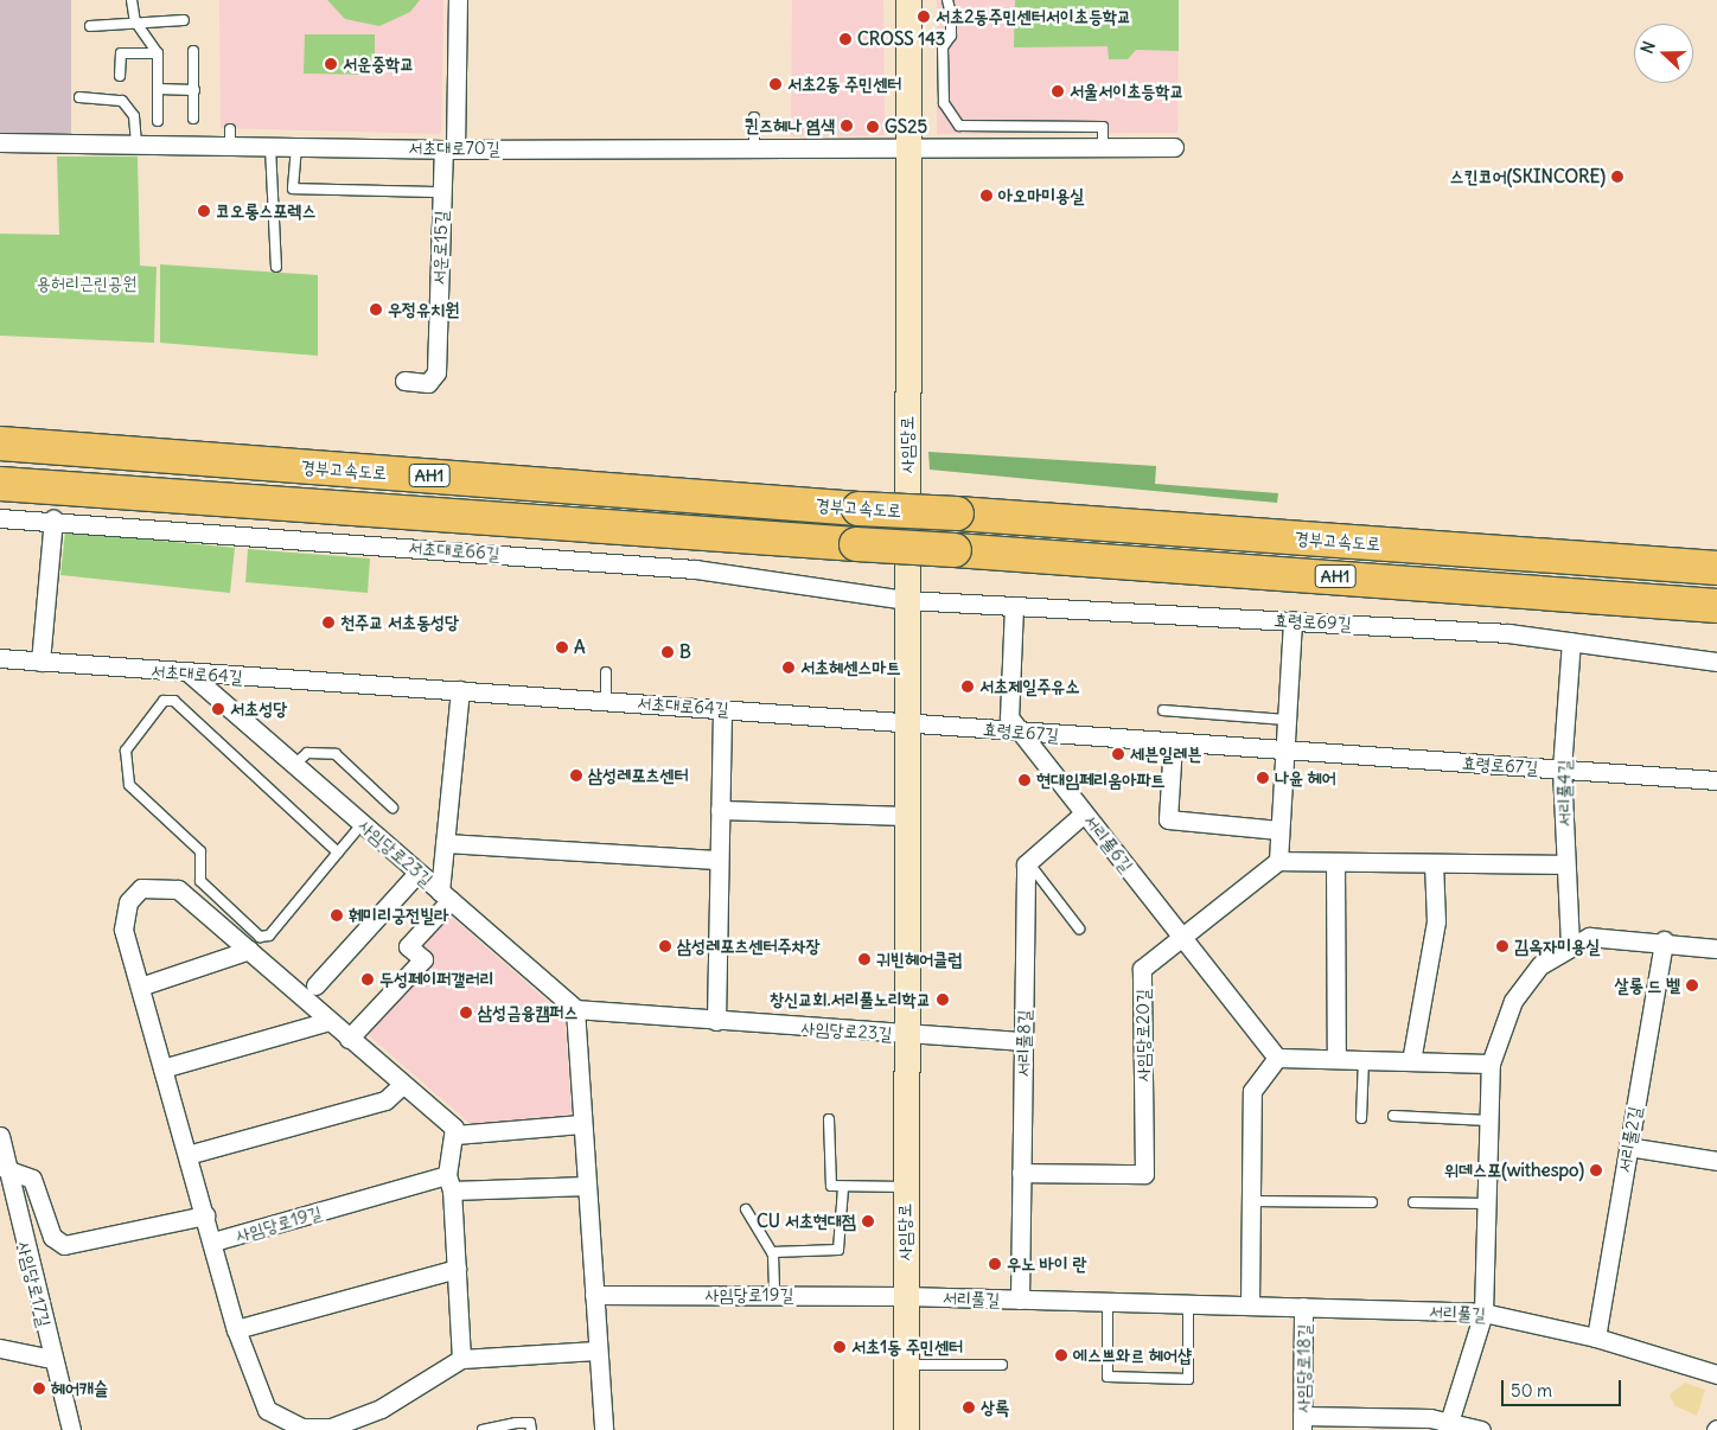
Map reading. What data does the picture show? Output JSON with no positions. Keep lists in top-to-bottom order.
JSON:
{
  "streets": {
    "highway": ["경부고속도로", "AH1"],
    "main road": ["사임당로"],
    "street": [
      "서초대로70길",
      "서운로15길",
      "서초대로66길",
      "효령로69길",
      "서초대로64길",
      "효령로67길",
      "서리풀4길",
      "서리풀6길",
      "사임당로23길",
      "사임당로20길",
      "서리풀8길",
      "서리풀2길",
      "사임당로19길",
      "사임당로17길",
      "서리풀길",
      "사임당로18길"
    ]
  },
  "crossings": [
    ["서초대로70길", "서운로15길"],
    ["서초대로70길", "사임당로"],
    ["사임당로", "서초대로66길"],
    ["사임당로", "효령로69길"],
    ["사임당로", "서초대로64길"],
    ["사임당로", "효령로67길"],
    ["사임당로", "사임당로23길"],
    ["사임당로", "사임당로19길"],
    ["사임당로", "서리풀길"],
    ["서초대로66길", "효령로69길"],
    ["효령로69길", "서리풀4길"],
    ["효령로69길", "서리풀6길"],
    ["서초대로64길", "효령로67길"],
    ["서초대로64길", "사임당로23길"],
    ["효령로67길", "서리풀4길"],
    ["효령로67길", "서리풀6길"],
    ["서리풀6길", "사임당로20길"],
    ["사임당로20길", "서리풀8길"],
    ["서리풀8길", "서리풀길"],
    ["서리풀2길", "서리풀길"],
    ["사임당로19길", "서리풀길"],
    ["서리풀길", "사임당로18길"]
  ],
  "parks": ["용허리근린공원"],
  "places": [
    "서초2동주민센터서이초등학교",
    "CROSS 143",
    "서운중학교",
    "서초2동 주민센터",
    "서울서이초등학교",
    "퀸즈헤나 염색",
    "GS25",
    "스킨코어(SKINCORE)",
    "아오마미용실",
    "코오롱스포렉스",
    "우정유치원",
    "천주교 서초동성당",
    "A",
    "B",
    "서초헤센스마트",
    "서초제일주유소",
    "서초성당",
    "세븐일레븐",
    "삼성레포츠센터",
    "나윤 헤어",
    "현대임페리움아파트",
    "훼미리궁전빌라",
    "삼성레포츠센터주차장",
    "김옥자미용실",
    "귀빈헤어클럽",
    "두성페이퍼갤러리",
    "살롱 드 벨",
    "창신교회.서리풀노리학교",
    "삼성금융캠퍼스",
    "위데스포(withespo)",
    "CU 서초현대점",
    "우노 바이 란",
    "서초1동 주민센터",
    "에스쁘와르 헤어샵",
    "헤어캐슬",
    "상록"
  ],
  "scale_bar": "50 m",
  "north": "left"
}
